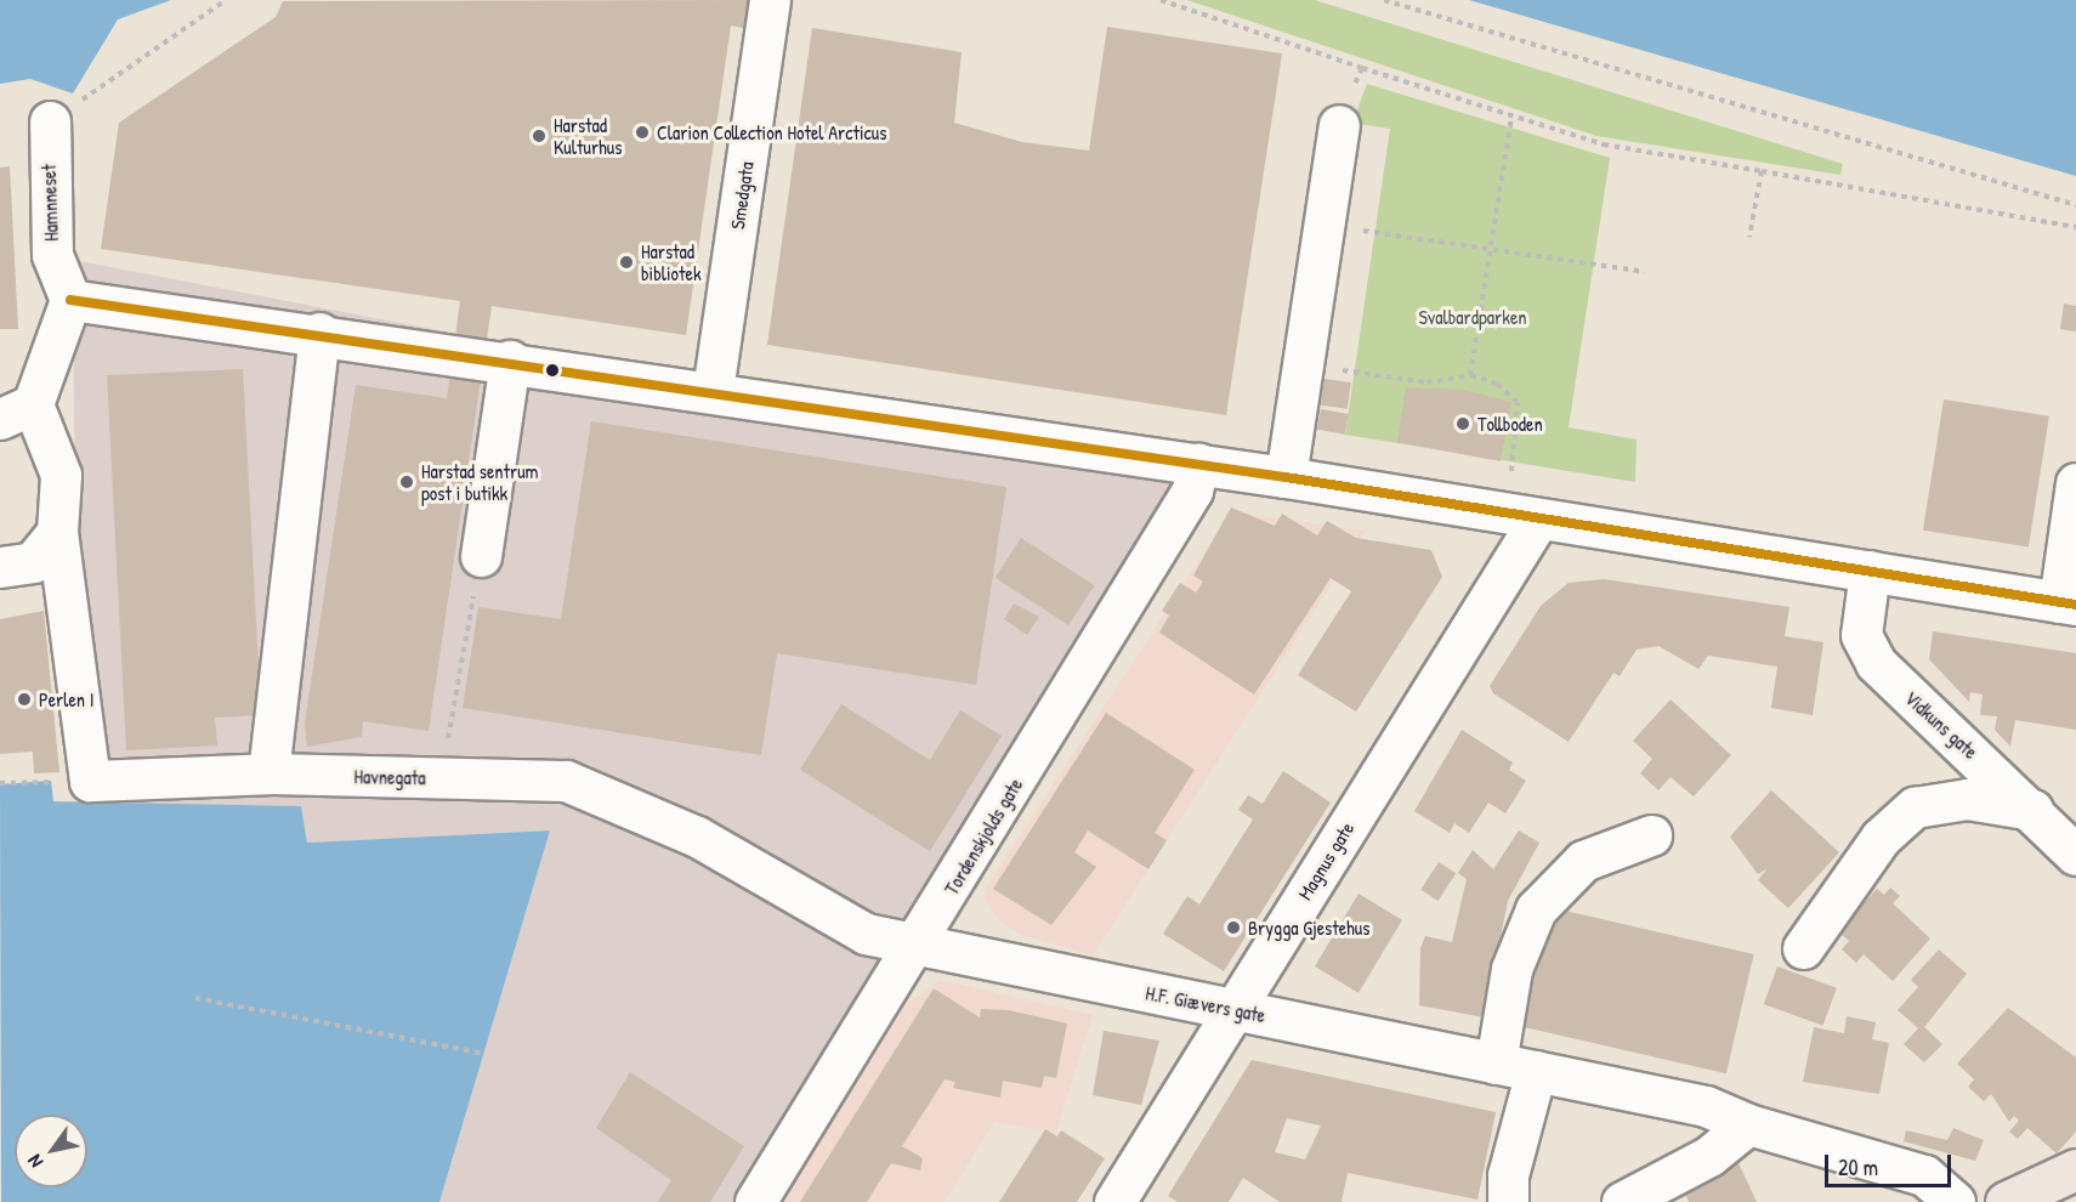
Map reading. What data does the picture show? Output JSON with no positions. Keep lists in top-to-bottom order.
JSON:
{
  "streets": {
    "street": [
      "Smedgata",
      "Hamnneset",
      "Vidkuns gate",
      "Havnegata",
      "Tordenskjolds gate",
      "Magnus gate",
      "H.F. Giævers gate"
    ]
  },
  "crossings": [
    ["Havnegata", "Tordenskjolds gate"],
    ["Havnegata", "H.F. Giævers gate"],
    ["Tordenskjolds gate", "H.F. Giævers gate"],
    ["Magnus gate", "H.F. Giævers gate"]
  ],
  "parks": ["Svalbardparken"],
  "places": [
    "Clarion Collection Hotel Arcticus",
    "Harstad Kulturhus",
    "Harstad bibliotek",
    "Tollboden",
    "Harstad sentrum post i butikk",
    "Perlen I",
    "Brygga Gjestehus"
  ],
  "scale_bar": "20 m",
  "north": "bottom left"
}
